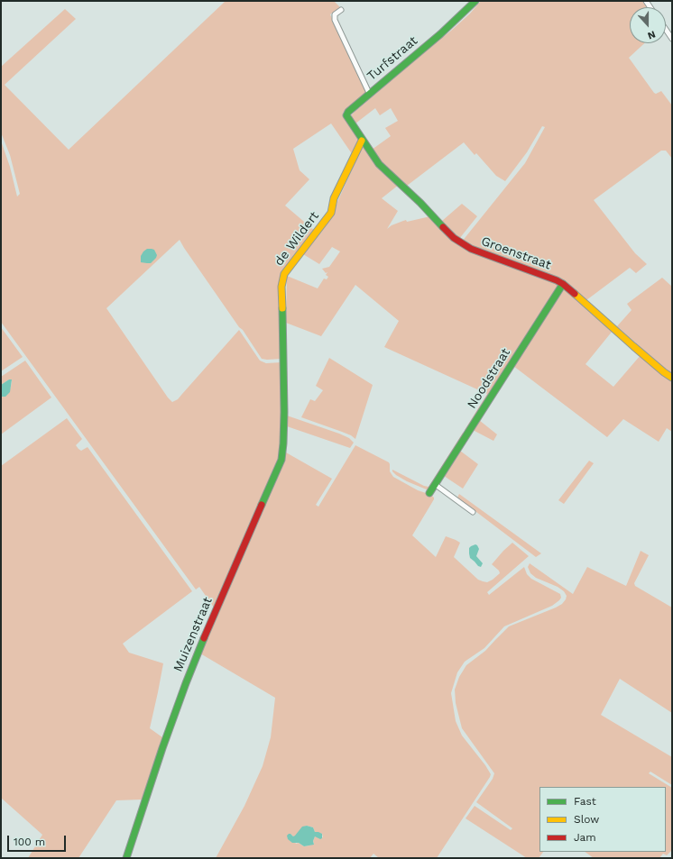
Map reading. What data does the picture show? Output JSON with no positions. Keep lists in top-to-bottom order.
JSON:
{
  "streets": {
    "street": [
      "Turfstraat",
      "de Wildert",
      "Groenstraat",
      "Noodstraat",
      "Muizenstraat"
    ]
  },
  "crossings": [
    ["Turfstraat", "de Wildert"],
    ["Turfstraat", "Groenstraat"],
    ["de Wildert", "Groenstraat"],
    ["de Wildert", "Muizenstraat"],
    ["Groenstraat", "Noodstraat"]
  ],
  "legend": ["Fast", "Slow", "Jam"],
  "scale_bar": "100 m",
  "north": "bottom"
}
